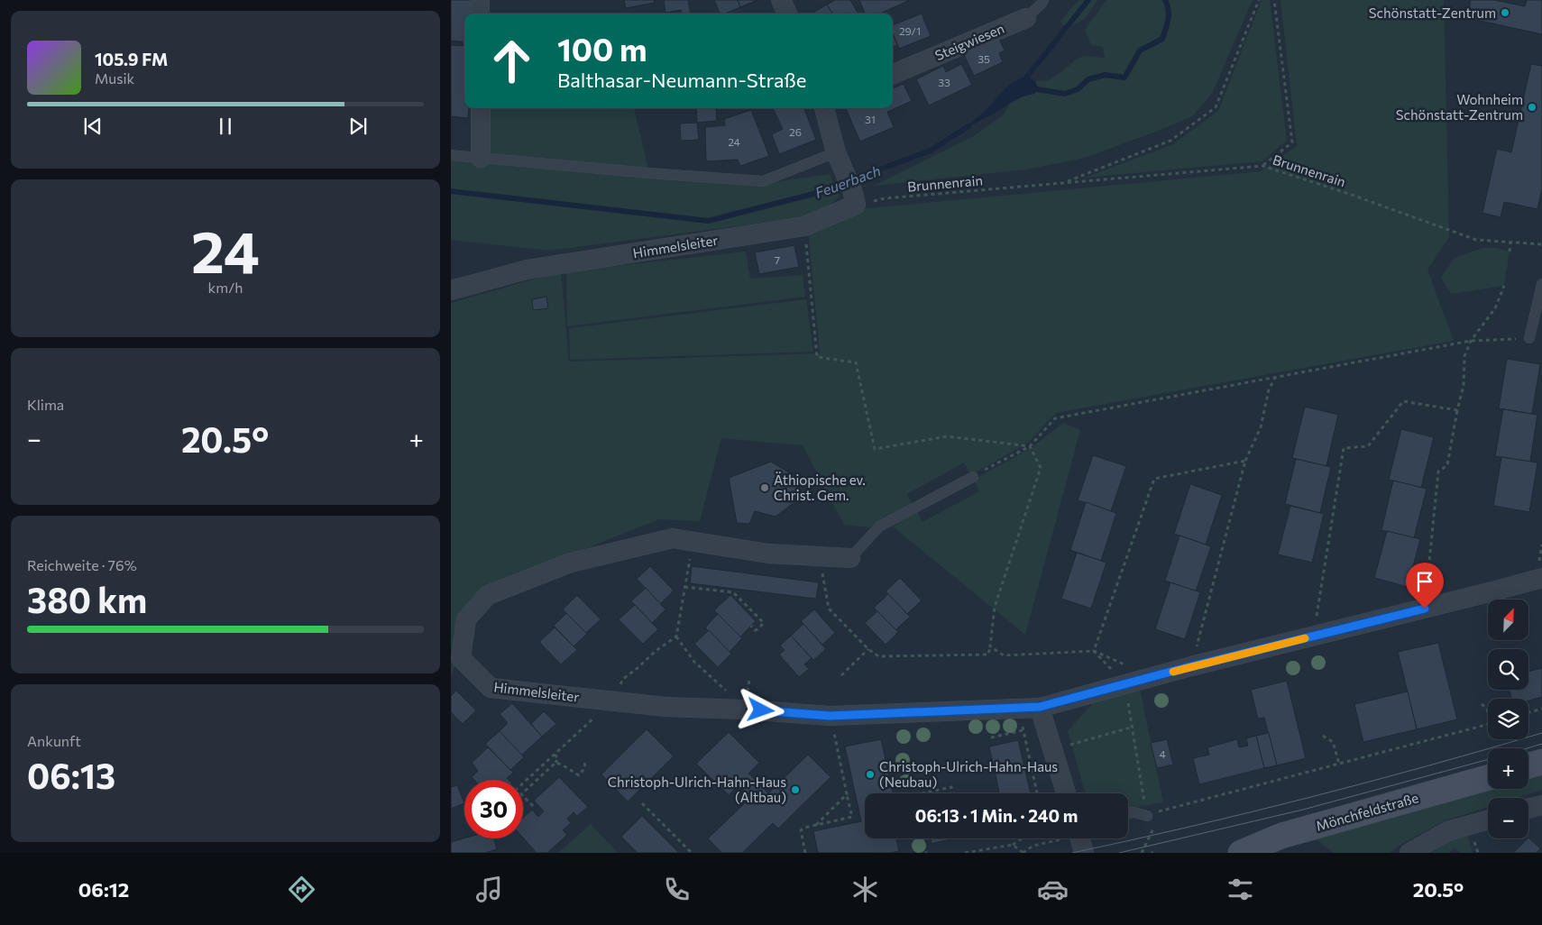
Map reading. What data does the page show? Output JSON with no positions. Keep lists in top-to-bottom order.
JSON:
{
  "streets": {
    "main road": ["Mönchfeldstraße"],
    "street": ["Steigwiesen", "Himmelsleiter"],
    "path": ["Brunnenrain"]
  },
  "crossings": [
    ["Brunnenrain", "Himmelsleiter"]
  ],
  "water": ["Feuerbach"],
  "places": [
    "Schönstatt-Zentrum",
    "Wohnheim Schönstatt-Zentrum",
    "Äthiopische ev. Christ. Gem.",
    "Christoph-Ulrich-Hahn-Haus (Neubau)",
    "Christoph-Ulrich-Hahn-Haus (Altbau)"
  ],
  "house_numbers": [
    "29/1",
    "35",
    "33",
    "31",
    "26",
    "24",
    "7",
    "4"
  ],
  "north": "top right",
  "page": {
    "turn": ["100 m", "Balthasar-Neumann-Straße"],
    "song": ["105.9 FM", "Musik"],
    "tile": [
      ["24", "km/h"],
      "Klima",
      ["Reichweite · 76%", "380 km"],
      ["Ankunft", "06:13"]
    ],
    "heat": ["−", "20.5°", "+"],
    "map_buttons": ["+", "−"],
    "limit": "30",
    "trip": "06:13 · 1 Min. · 240 m",
    "tabs": ["06:12", "20.5°"]
  }
}
